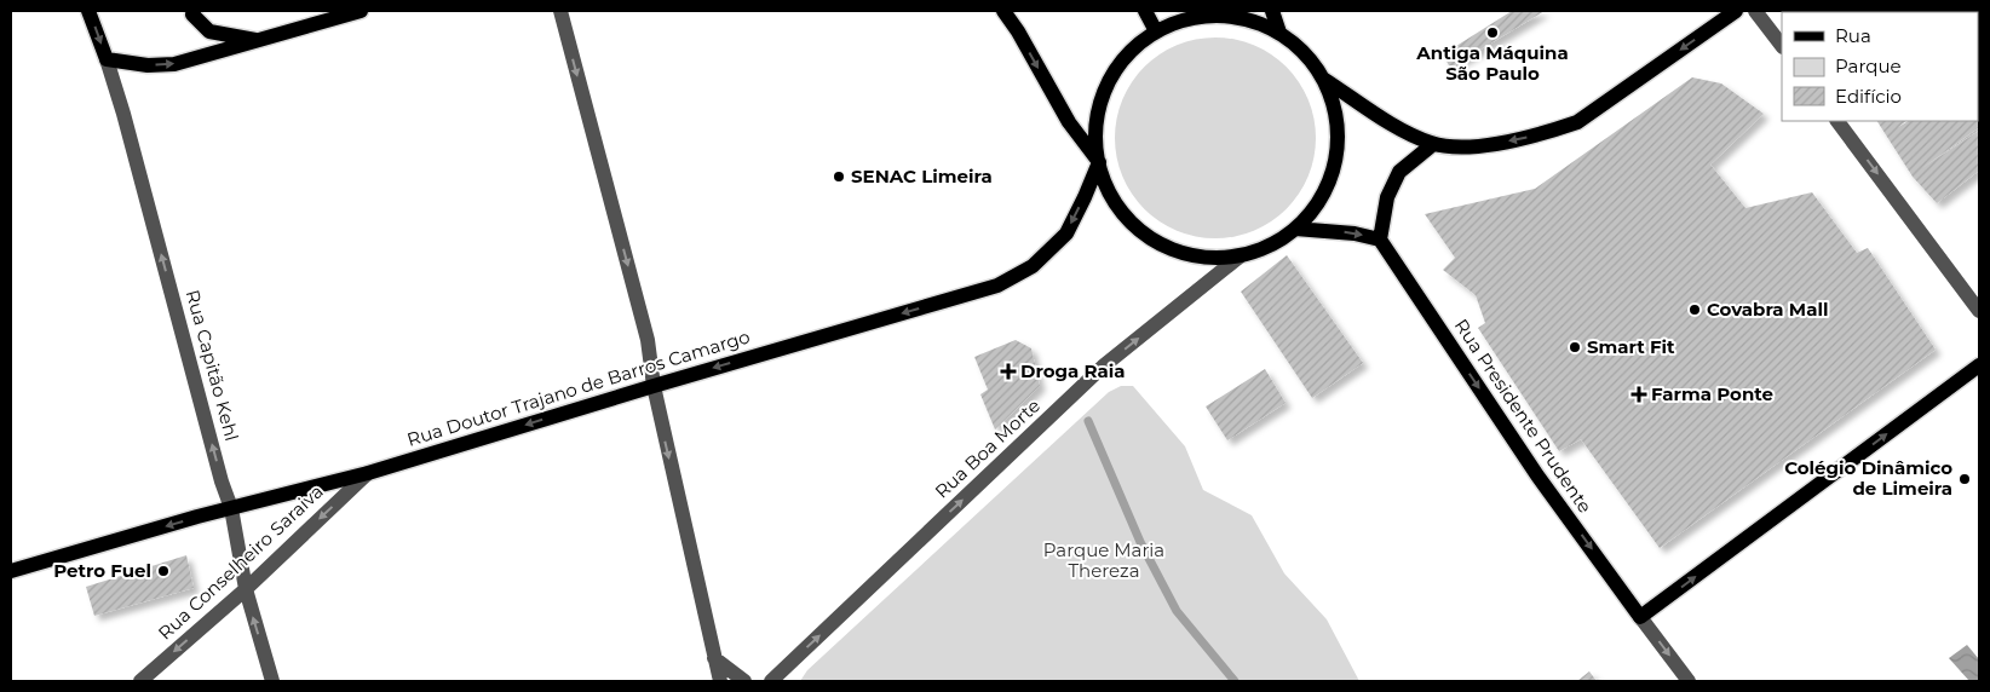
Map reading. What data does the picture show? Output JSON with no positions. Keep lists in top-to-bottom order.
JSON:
{
  "streets": {
    "main road": ["Rua Doutor Trajano de Barros Camargo", "Rua Presidente Prudente"],
    "street": ["Rua Capitão Kehl", "Rua Boa Morte", "Rua Conselheiro Saraiva"]
  },
  "crossings": [
    ["Rua Capitão Kehl", "Rua Doutor Trajano de Barros Camargo"],
    ["Rua Capitão Kehl", "Rua Conselheiro Saraiva"],
    ["Rua Doutor Trajano de Barros Camargo", "Rua Conselheiro Saraiva"]
  ],
  "one_way": [
    "Rua Capitão Kehl",
    "Rua Doutor Trajano de Barros Camargo",
    "Rua Presidente Prudente",
    "Rua Boa Morte",
    "Rua Conselheiro Saraiva"
  ],
  "parks": ["Parque Maria Thereza"],
  "places": {
    "other": [
      "Antiga Máquina São Paulo",
      "SENAC Limeira",
      "Covabra Mall",
      "Smart Fit",
      "Colégio Dinâmico de Limeira",
      "Petro Fuel"
    ],
    "health": ["Droga Raia", "Farma Ponte"]
  },
  "legend": ["Rua", "Parque", "Edifício"]
}
